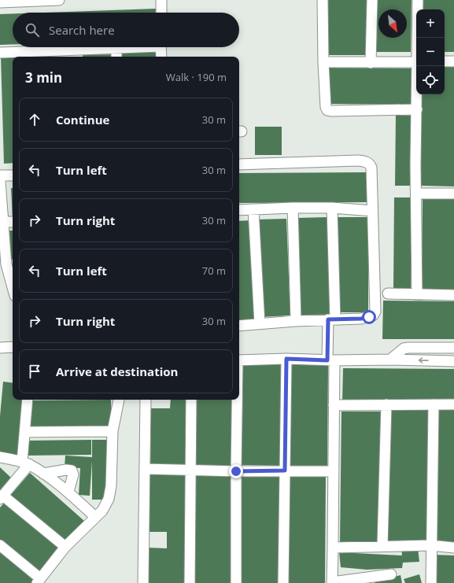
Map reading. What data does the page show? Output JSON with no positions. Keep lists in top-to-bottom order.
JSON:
{
  "north": "bottom right",
  "page": {
    "map_buttons": ["+", "−"],
    "search": "Search here",
    "heading": ["3 min", "Walk · 190 m"],
    "list": [
      ["Continue", "30 m"],
      ["Turn left", "30 m"],
      ["Turn right", "30 m"],
      ["Turn left", "70 m"],
      ["Turn right", "30 m"],
      "Arrive at destination"
    ]
  }
}
